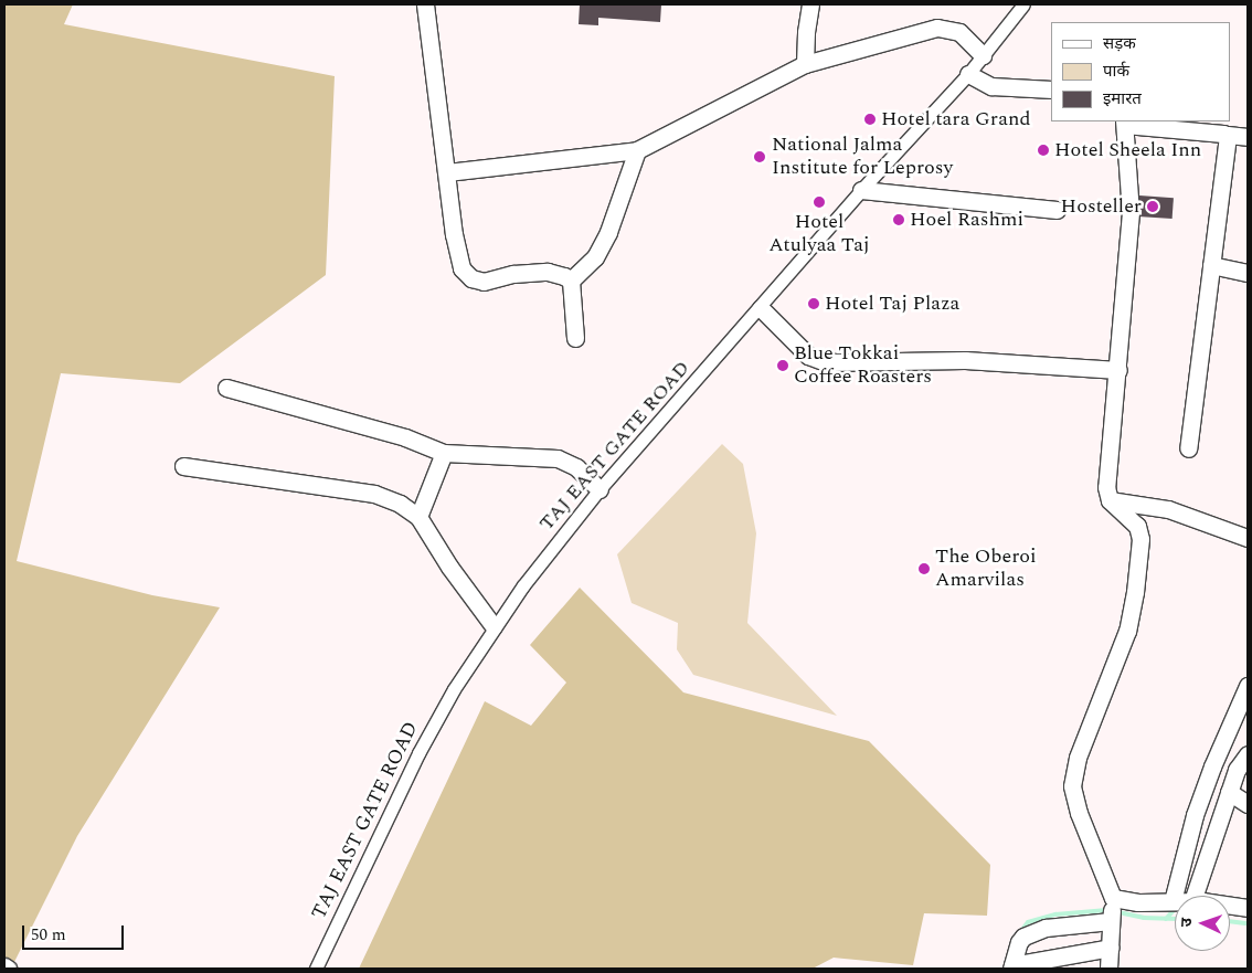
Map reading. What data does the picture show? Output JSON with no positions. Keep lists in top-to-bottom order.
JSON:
{
  "streets": {
    "street": ["TAJ EAST GATE ROAD"]
  },
  "places": [
    "Hotel tara Grand",
    "Hotel Sheela Inn",
    "National Jalma Institute for Leprosy",
    "Hotel Atulyaa Taj",
    "Hosteller",
    "Hoel Rashmi",
    "Hotel Taj Plaza",
    "Blue Tokkai Coffee Roasters",
    "The Oberoi Amarvilas"
  ],
  "legend": ["सड़क", "पार्क", "इमारत"],
  "scale_bar": "50 m",
  "north": "left"
}
